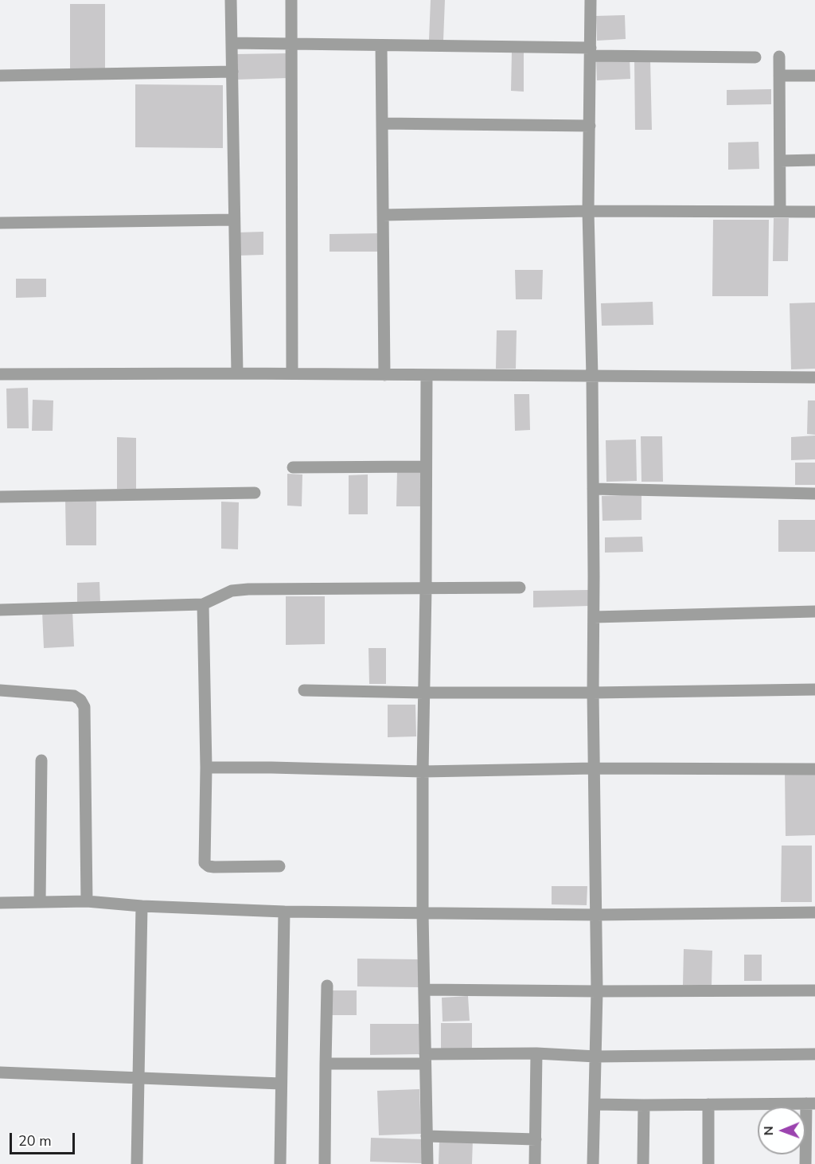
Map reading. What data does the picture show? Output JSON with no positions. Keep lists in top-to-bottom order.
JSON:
{
  "scale_bar": "20 m",
  "north": "left"
}
